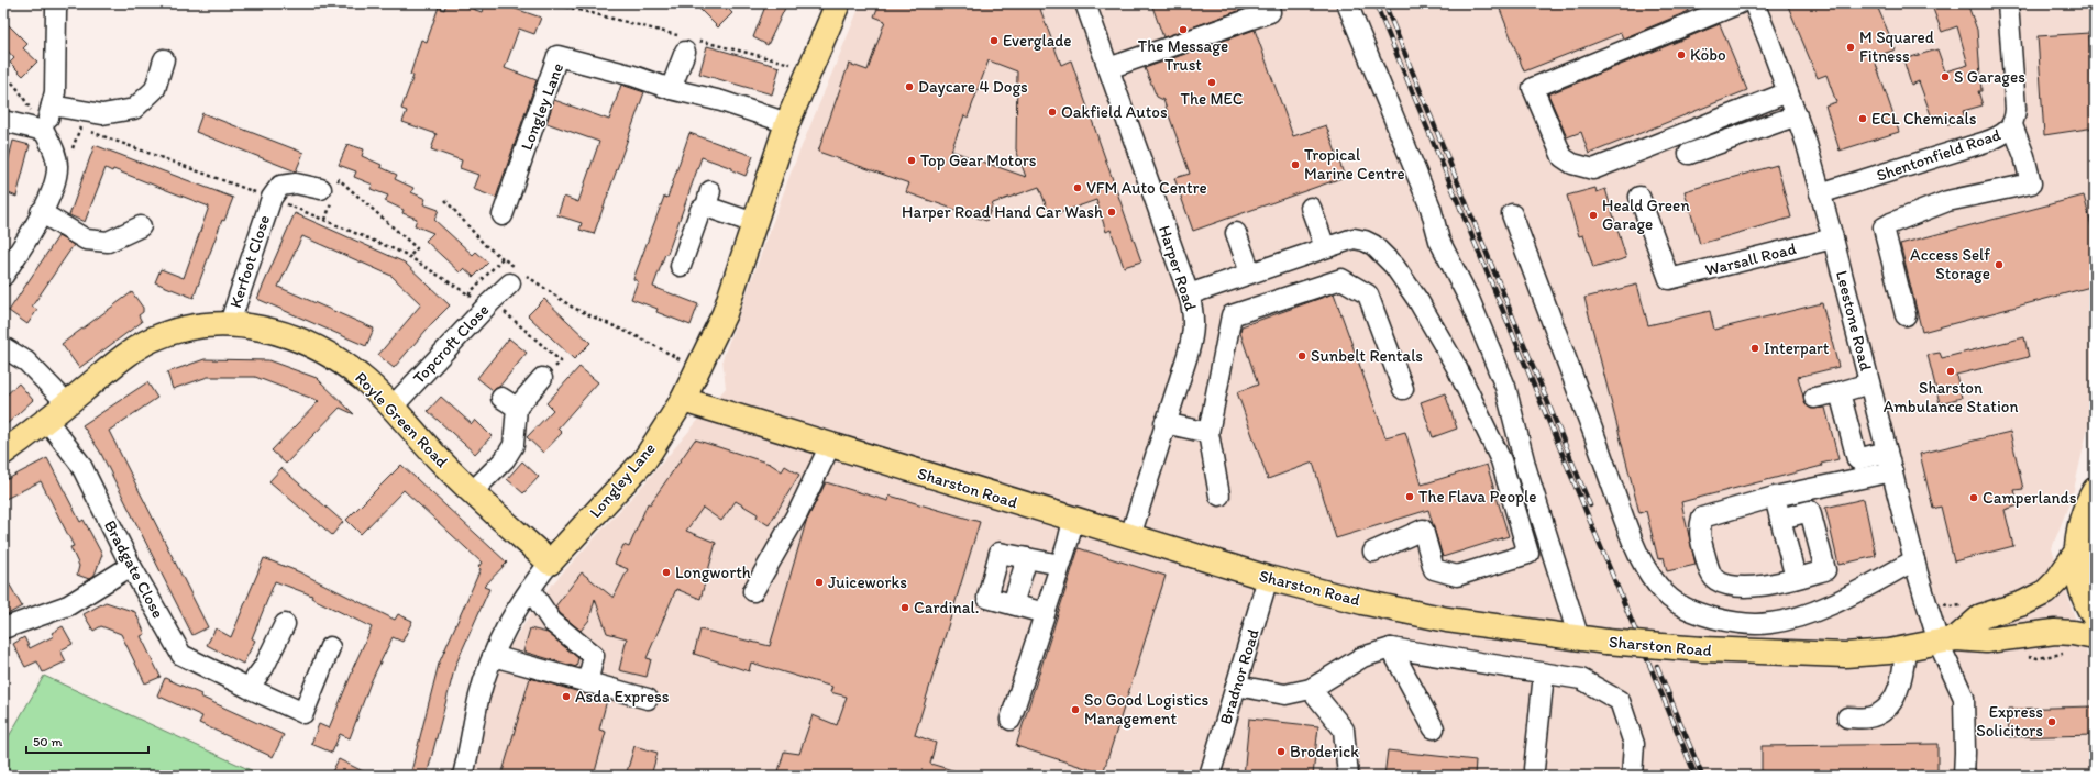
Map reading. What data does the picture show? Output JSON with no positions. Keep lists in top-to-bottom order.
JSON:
{
  "streets": {
    "main road": ["Longley Lane", "Royle Green Road", "Sharston Road"],
    "street": [
      "Shentonfield Road",
      "Warsall Road",
      "Kerfoot Close",
      "Harper Road",
      "Leestone Road",
      "Topcroft Close",
      "Bradgate Close",
      "Bradnor Road"
    ]
  },
  "crossings": [
    ["Longley Lane", "Royle Green Road"],
    ["Longley Lane", "Sharston Road"],
    ["Shentonfield Road", "Leestone Road"],
    ["Warsall Road", "Leestone Road"],
    ["Kerfoot Close", "Royle Green Road"],
    ["Harper Road", "Sharston Road"],
    ["Leestone Road", "Sharston Road"],
    ["Topcroft Close", "Royle Green Road"],
    ["Royle Green Road", "Bradgate Close"],
    ["Sharston Road", "Bradnor Road"]
  ],
  "places": [
    "The Message Trust",
    "Everglade",
    "M Squared Fitness",
    "Köbo",
    "S Garages",
    "The MEC",
    "Daycare 4 Dogs",
    "Oakfield Autos",
    "ECL Chemicals",
    "Top Gear Motors",
    "Tropical Marine Centre",
    "VFM Auto Centre",
    "Harper Road Hand Car Wash",
    "Heald Green Garage",
    "Access Self Storage",
    "Interpart",
    "Sunbelt Rentals",
    "Sharston Ambulance Station",
    "The Flava People",
    "Camperlands",
    "Longworth",
    "Juiceworks",
    "Cardinal.",
    "Asda Express",
    "So Good Logistics Management",
    "Express Solicitors",
    "Broderick"
  ],
  "scale_bar": "50 m"
}
